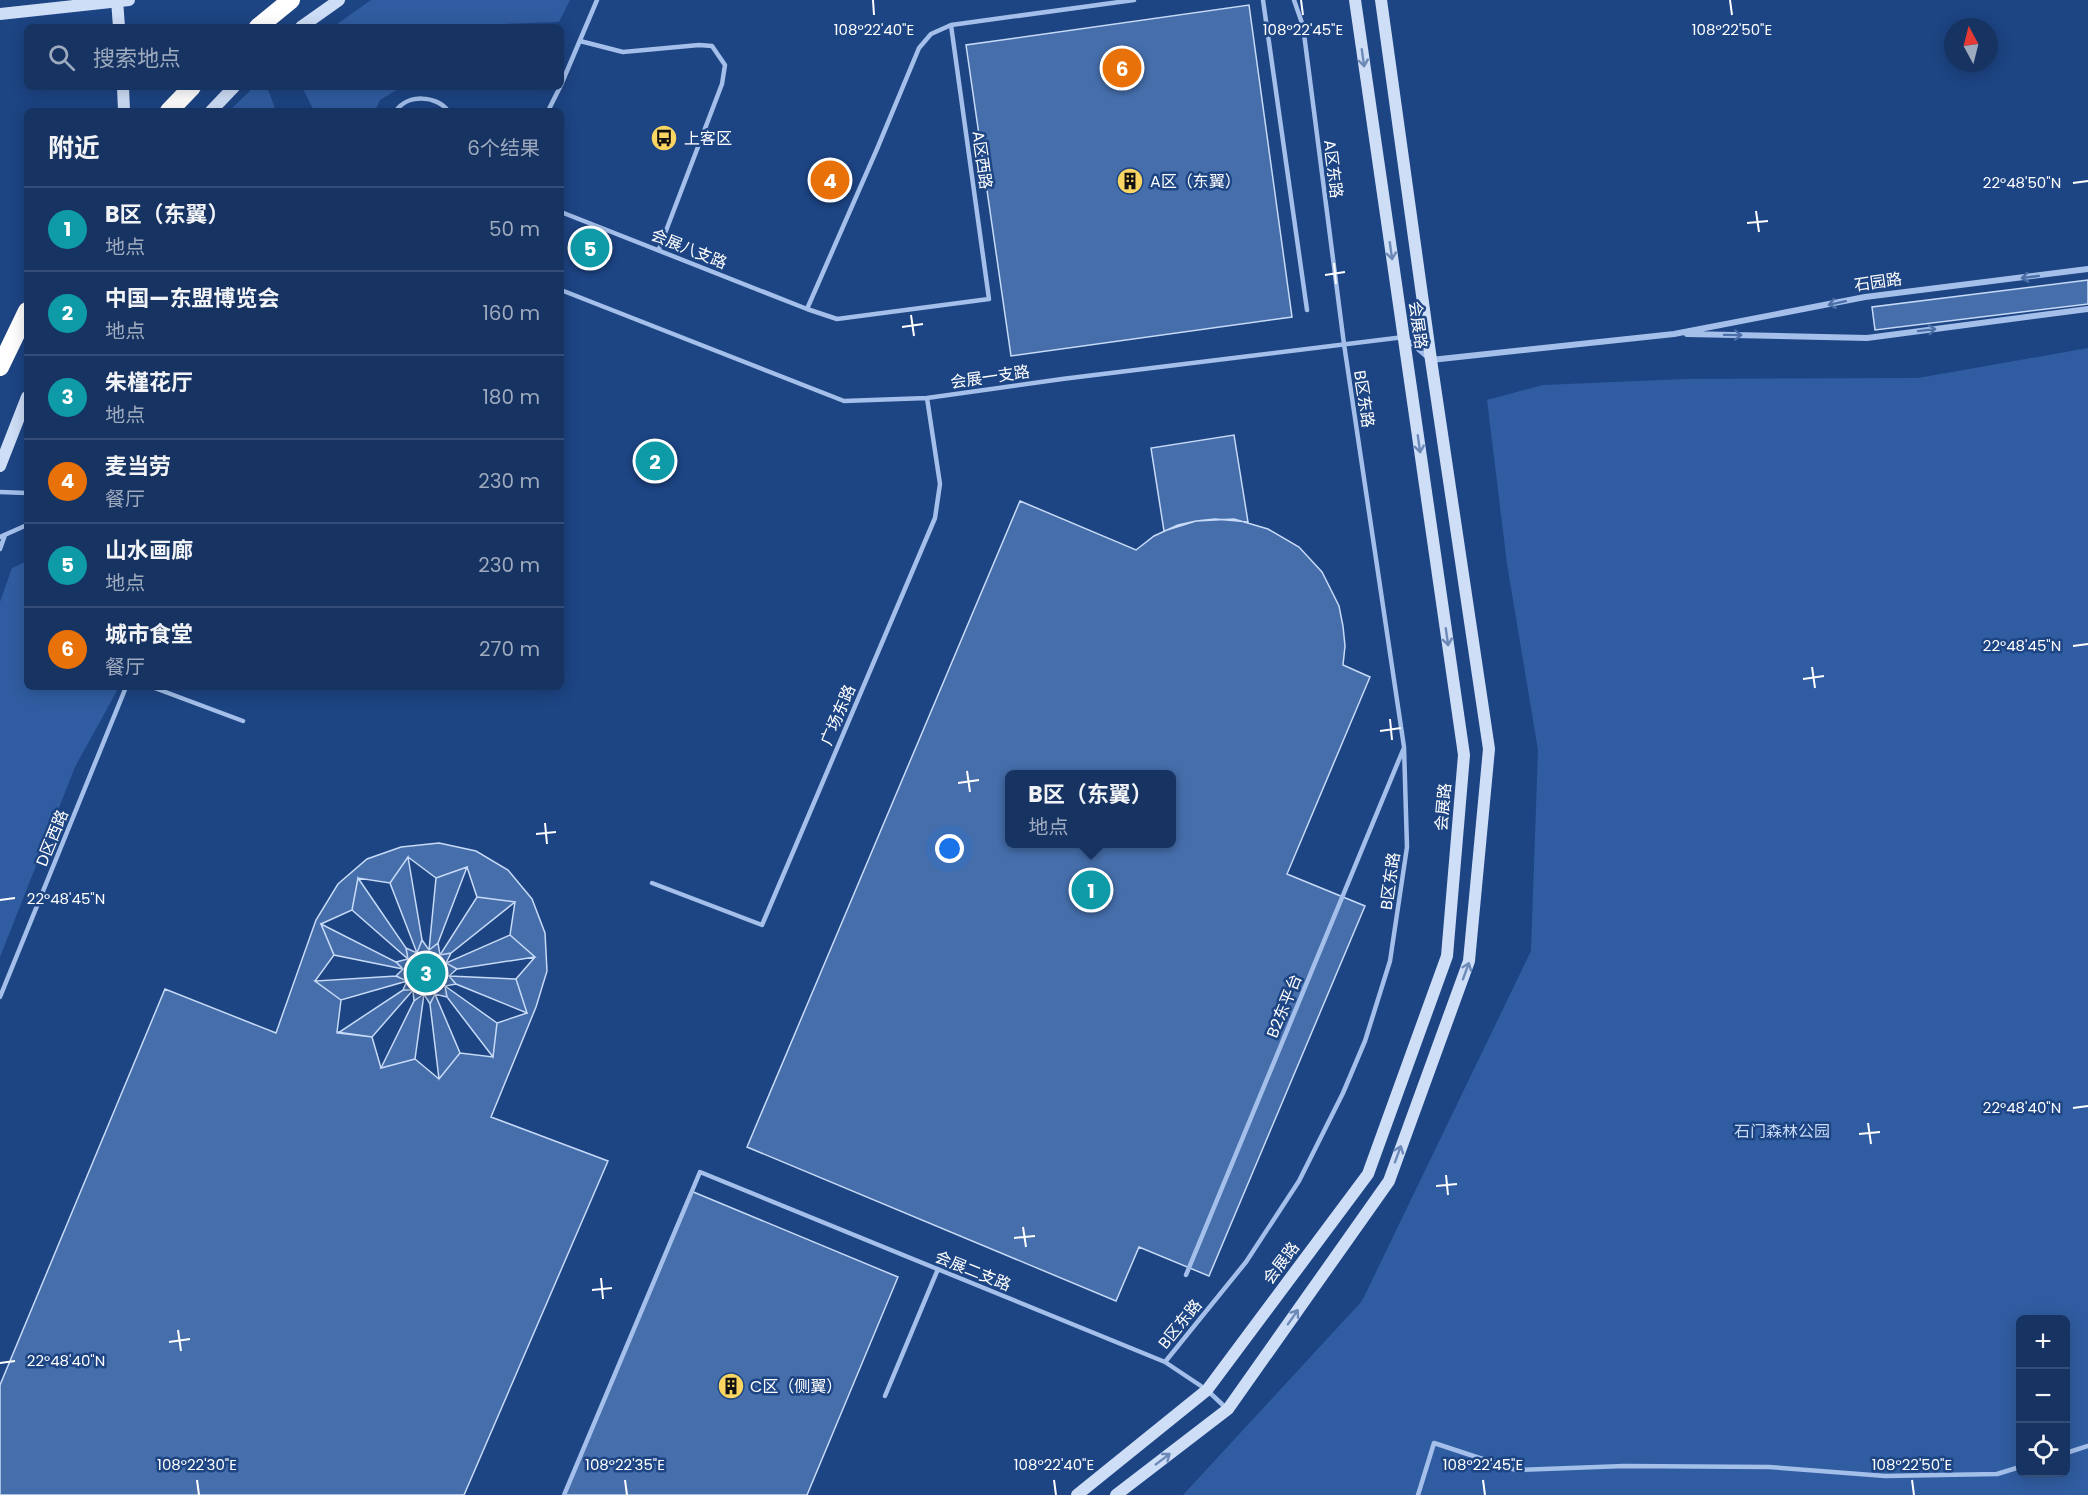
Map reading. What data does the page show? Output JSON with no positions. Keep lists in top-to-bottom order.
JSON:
{
  "streets": {
    "main road": ["会展路"],
    "street": ["石园路"],
    "lane": [
      "A区西路",
      "A区东路",
      "会展八支路",
      "会展一支路",
      "B区东路",
      "广场东路",
      "D区西路",
      "B2东平台",
      "会展二支路"
    ]
  },
  "crossings": [
    ["A区西路", "会展八支路"],
    ["A区东路", "会展一支路"],
    ["A区东路", "B区东路"],
    ["石园路", "会展路"],
    ["会展路", "会展一支路"],
    ["会展路", "会展二支路"],
    ["会展一支路", "B区东路"],
    ["会展一支路", "广场东路"],
    ["B区东路", "B2东平台"],
    ["B区东路", "会展二支路"]
  ],
  "parks": ["石门森林公园"],
  "places": {
    "bus stop": ["上客区"],
    "building": ["A区（东翼）", "C区（侧翼）"]
  },
  "north": "top",
  "page": {
    "search": "搜索地点",
    "pins": [
      "6",
      "4",
      "5",
      "2",
      "1",
      "3"
    ],
    "heading": ["附近", "6个结果"],
    "list": [
      {
        "mark": "1",
        "name": "B区（东翼）",
        "note": "地点",
        "value": "50 m"
      },
      {
        "mark": "2",
        "name": "中国—东盟博览会",
        "note": "地点",
        "value": "160 m"
      },
      {
        "mark": "3",
        "name": "朱槿花厅",
        "note": "地点",
        "value": "180 m"
      },
      {
        "mark": "4",
        "name": "麦当劳",
        "note": "餐厅",
        "value": "230 m"
      },
      {
        "mark": "5",
        "name": "山水画廊",
        "note": "地点",
        "value": "230 m"
      },
      {
        "mark": "6",
        "name": "城市食堂",
        "note": "餐厅",
        "value": "270 m"
      }
    ],
    "popup": ["B区（东翼）", "地点"],
    "map_buttons": ["+", "−"]
  },
  "coordinates": [
    "108°22'40\"E",
    "108°22'45\"E",
    "108°22'50\"E",
    "22°48'50\"N",
    "22°48'45\"N",
    "22°48'40\"N",
    "108°22'30\"E",
    "108°22'35\"E"
  ]
}
